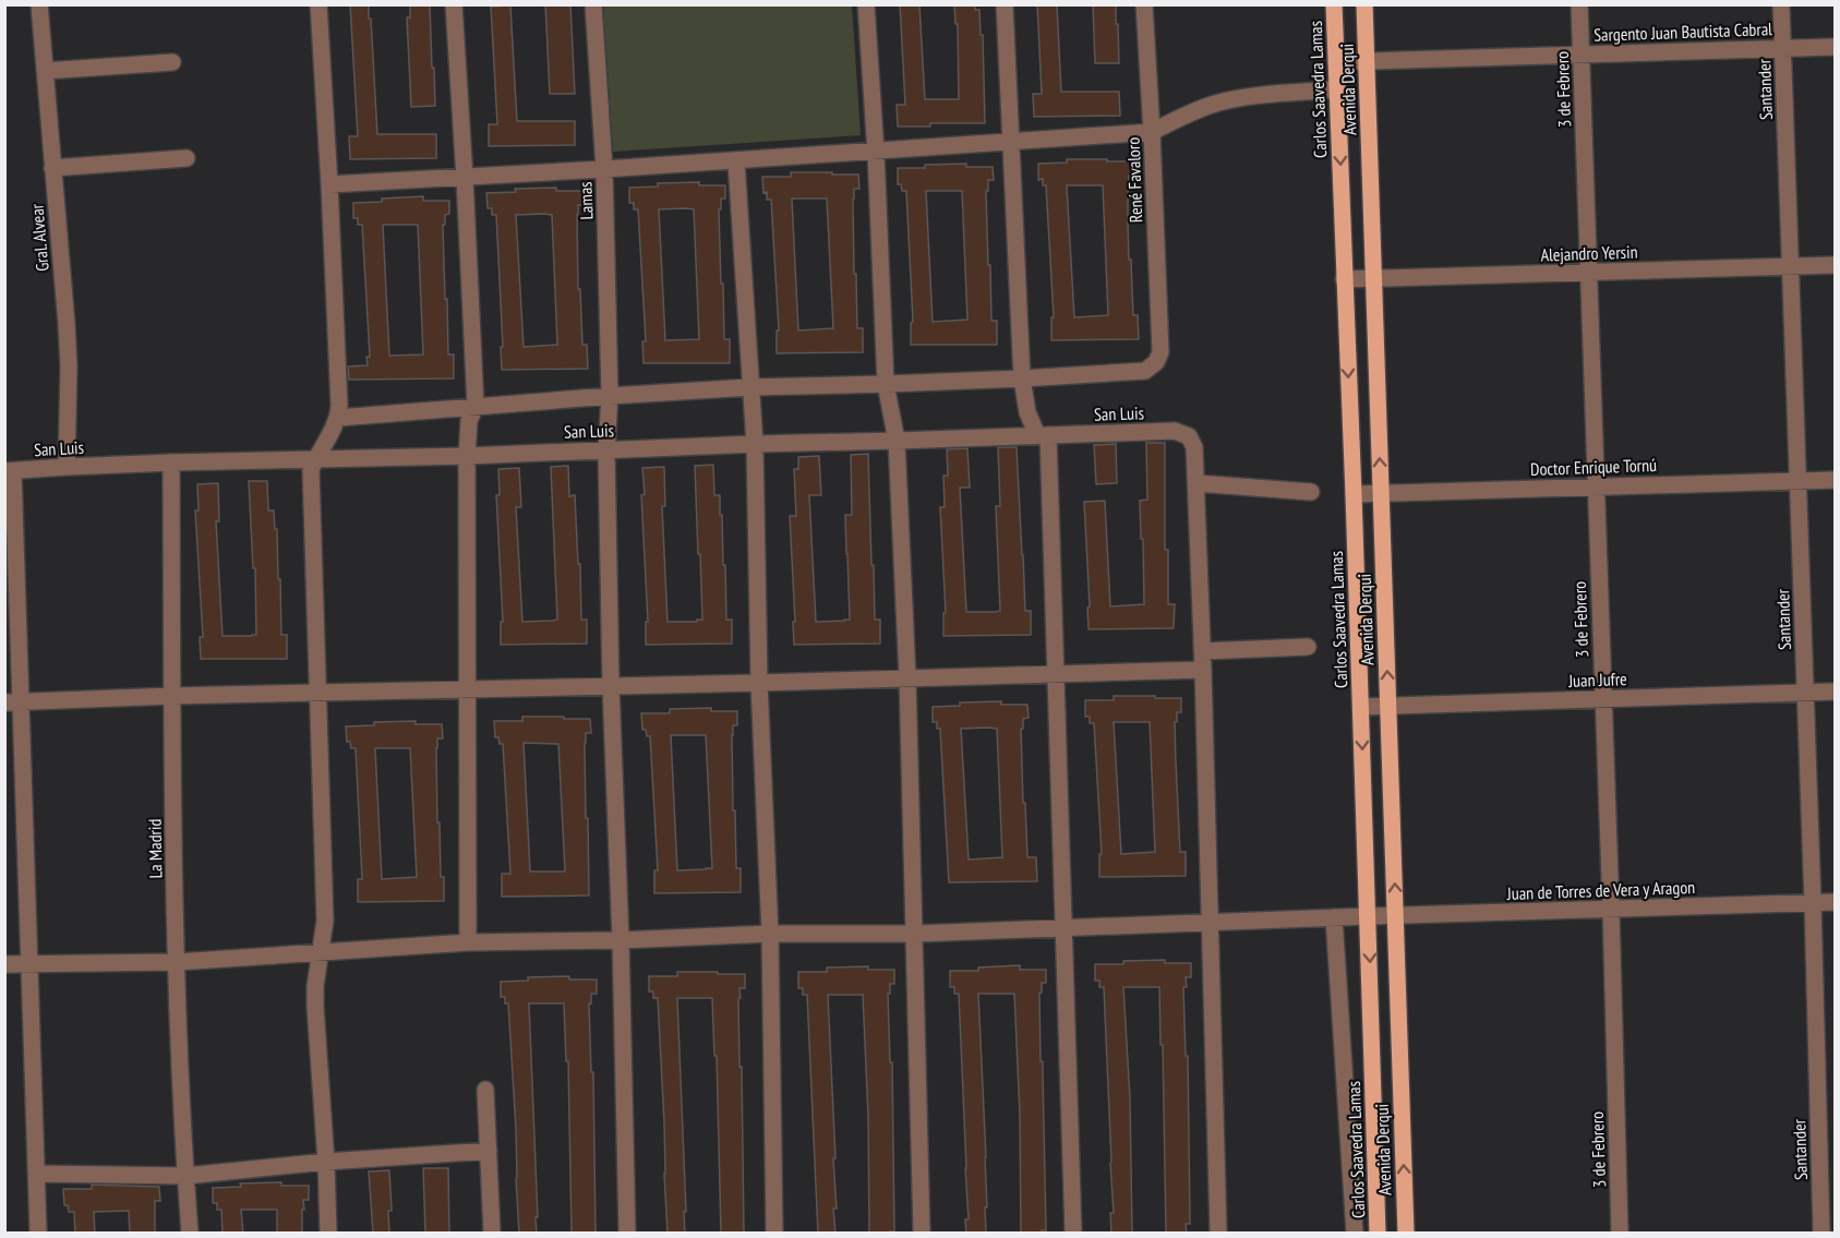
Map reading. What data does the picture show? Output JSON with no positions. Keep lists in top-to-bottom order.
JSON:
{
  "streets": {
    "main road": ["Carlos Saavedra Lamas", "Avenida Derqui"],
    "street": [
      "Sargento Juan Bautista Cabral",
      "3 de Febrero",
      "Santander",
      "René Favaloro",
      "Lamas",
      "Gral. Alvear",
      "Alejandro Yersin",
      "San Luis",
      "Doctor Enrique Tornú",
      "Juan Jufre",
      "La Madrid",
      "Juan de Torres de Vera y Aragon"
    ]
  },
  "crossings": [
    ["Sargento Juan Bautista Cabral", "Carlos Saavedra Lamas"],
    ["Sargento Juan Bautista Cabral", "Avenida Derqui"],
    ["Sargento Juan Bautista Cabral", "3 de Febrero"],
    ["Sargento Juan Bautista Cabral", "Santander"],
    ["Carlos Saavedra Lamas", "Alejandro Yersin"],
    ["Carlos Saavedra Lamas", "Doctor Enrique Tornú"],
    ["Carlos Saavedra Lamas", "Juan Jufre"],
    ["Carlos Saavedra Lamas", "Juan de Torres de Vera y Aragon"],
    ["Avenida Derqui", "Alejandro Yersin"],
    ["Avenida Derqui", "Doctor Enrique Tornú"],
    ["Avenida Derqui", "Juan Jufre"],
    ["Avenida Derqui", "Juan de Torres de Vera y Aragon"],
    ["3 de Febrero", "Alejandro Yersin"],
    ["3 de Febrero", "Doctor Enrique Tornú"],
    ["3 de Febrero", "Juan Jufre"],
    ["3 de Febrero", "Juan de Torres de Vera y Aragon"],
    ["Santander", "Alejandro Yersin"],
    ["Santander", "Doctor Enrique Tornú"],
    ["Santander", "Juan Jufre"],
    ["Santander", "Juan de Torres de Vera y Aragon"],
    ["Lamas", "San Luis"],
    ["Lamas", "Juan de Torres de Vera y Aragon"],
    ["Gral. Alvear", "San Luis"],
    ["San Luis", "La Madrid"],
    ["La Madrid", "Juan de Torres de Vera y Aragon"]
  ],
  "one_way": ["Carlos Saavedra Lamas", "Avenida Derqui"]
}
